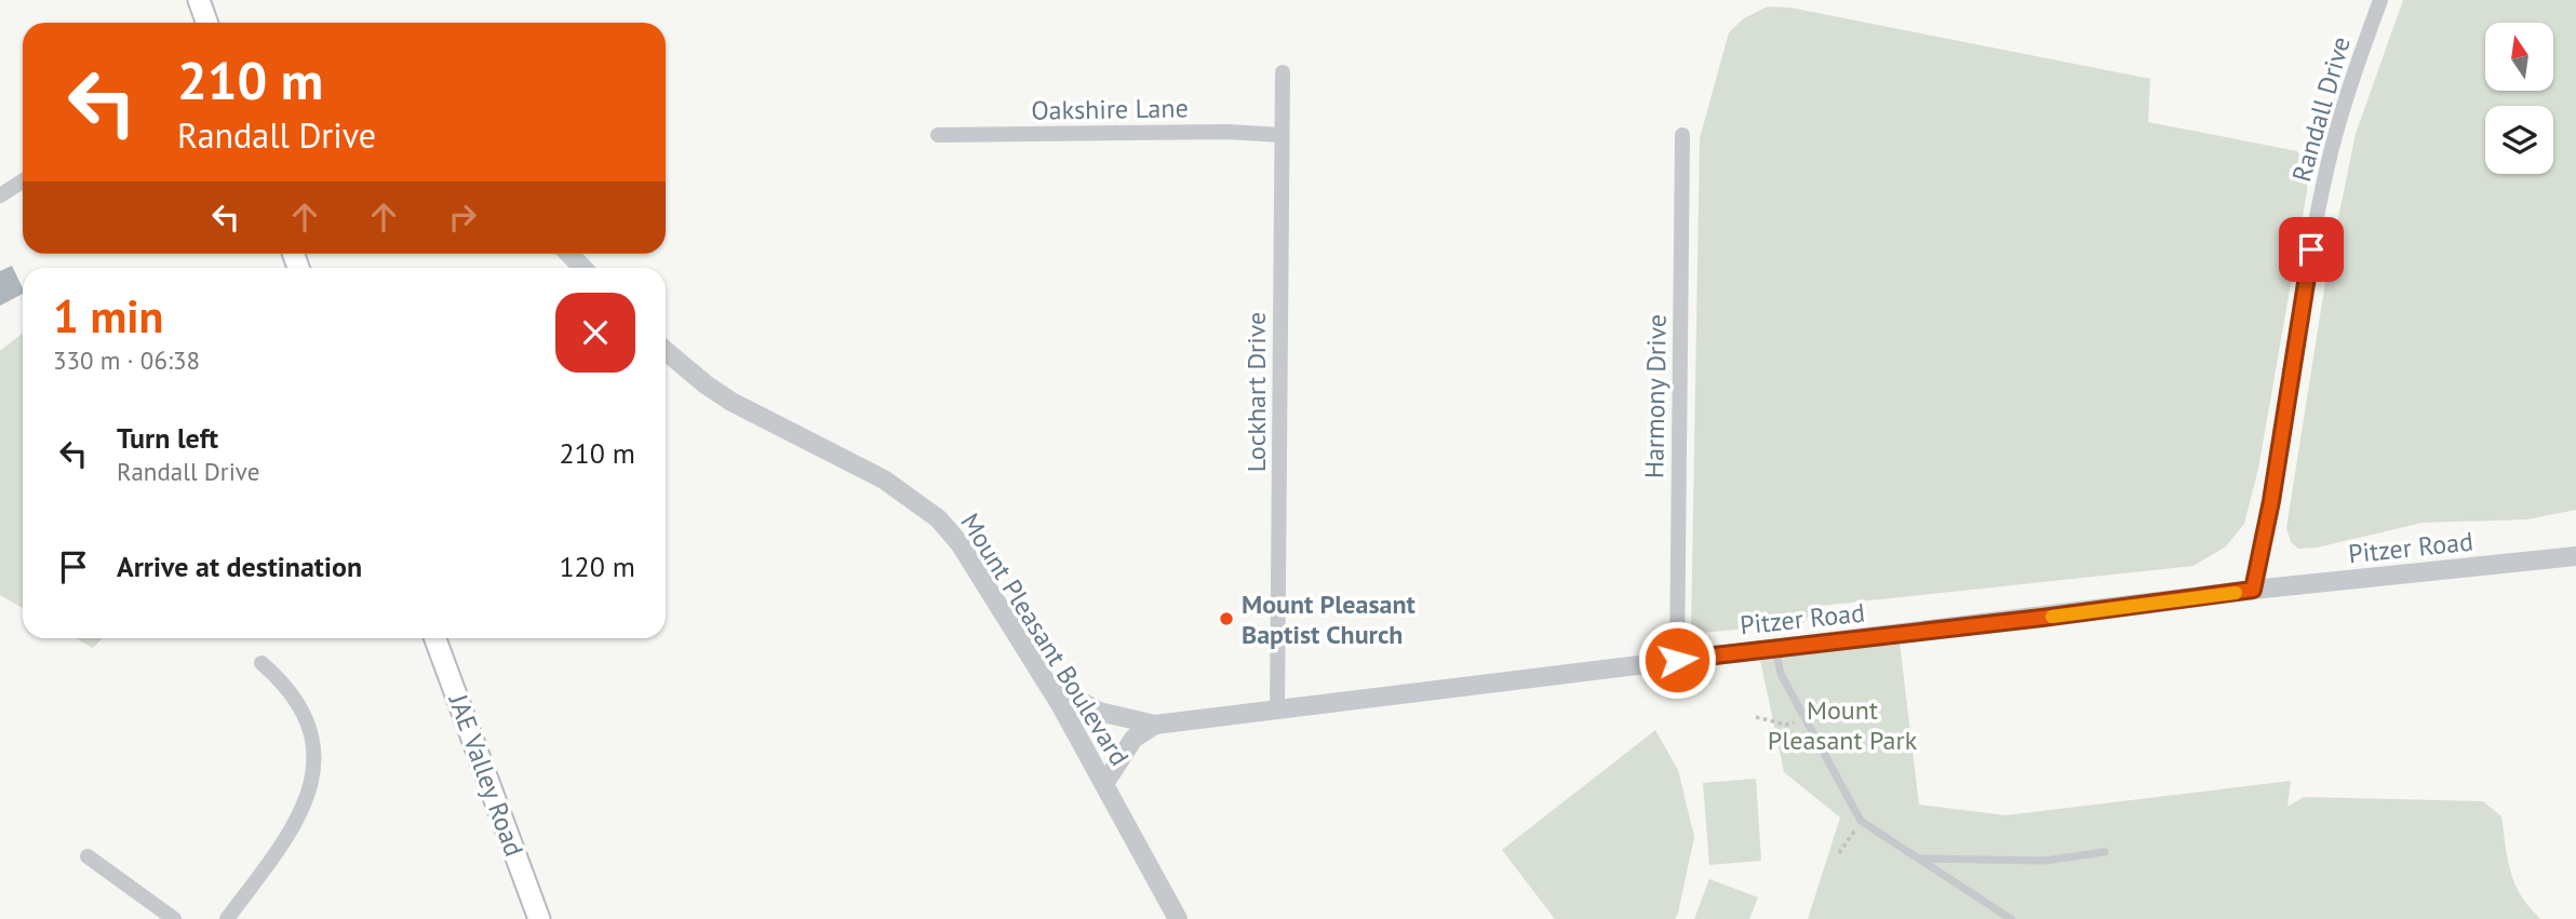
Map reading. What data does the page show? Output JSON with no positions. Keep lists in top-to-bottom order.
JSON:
{
  "streets": {
    "main road": ["JAE Valley Road"],
    "street": [
      "Oakshire Lane",
      "Randall Drive",
      "Lockhart Drive",
      "Harmony Drive",
      "Pitzer Road",
      "Mount Pleasant Boulevard"
    ]
  },
  "crossings": [
    ["Oakshire Lane", "Lockhart Drive"],
    ["Randall Drive", "Pitzer Road"],
    ["Lockhart Drive", "Pitzer Road"],
    ["Harmony Drive", "Pitzer Road"],
    ["Pitzer Road", "Mount Pleasant Boulevard"]
  ],
  "parks": ["Mount Pleasant Park"],
  "places": ["Mount Pleasant Baptist Church"],
  "north": "top",
  "page": {
    "turn": ["210 m", "Randall Drive"],
    "heading": ["1 min", "330 m · 06:38"],
    "list": [
      {
        "name": "Turn left",
        "note": "Randall Drive",
        "value": "210 m"
      },
      {
        "name": "Arrive at destination",
        "value": "120 m"
      }
    ]
  }
}
